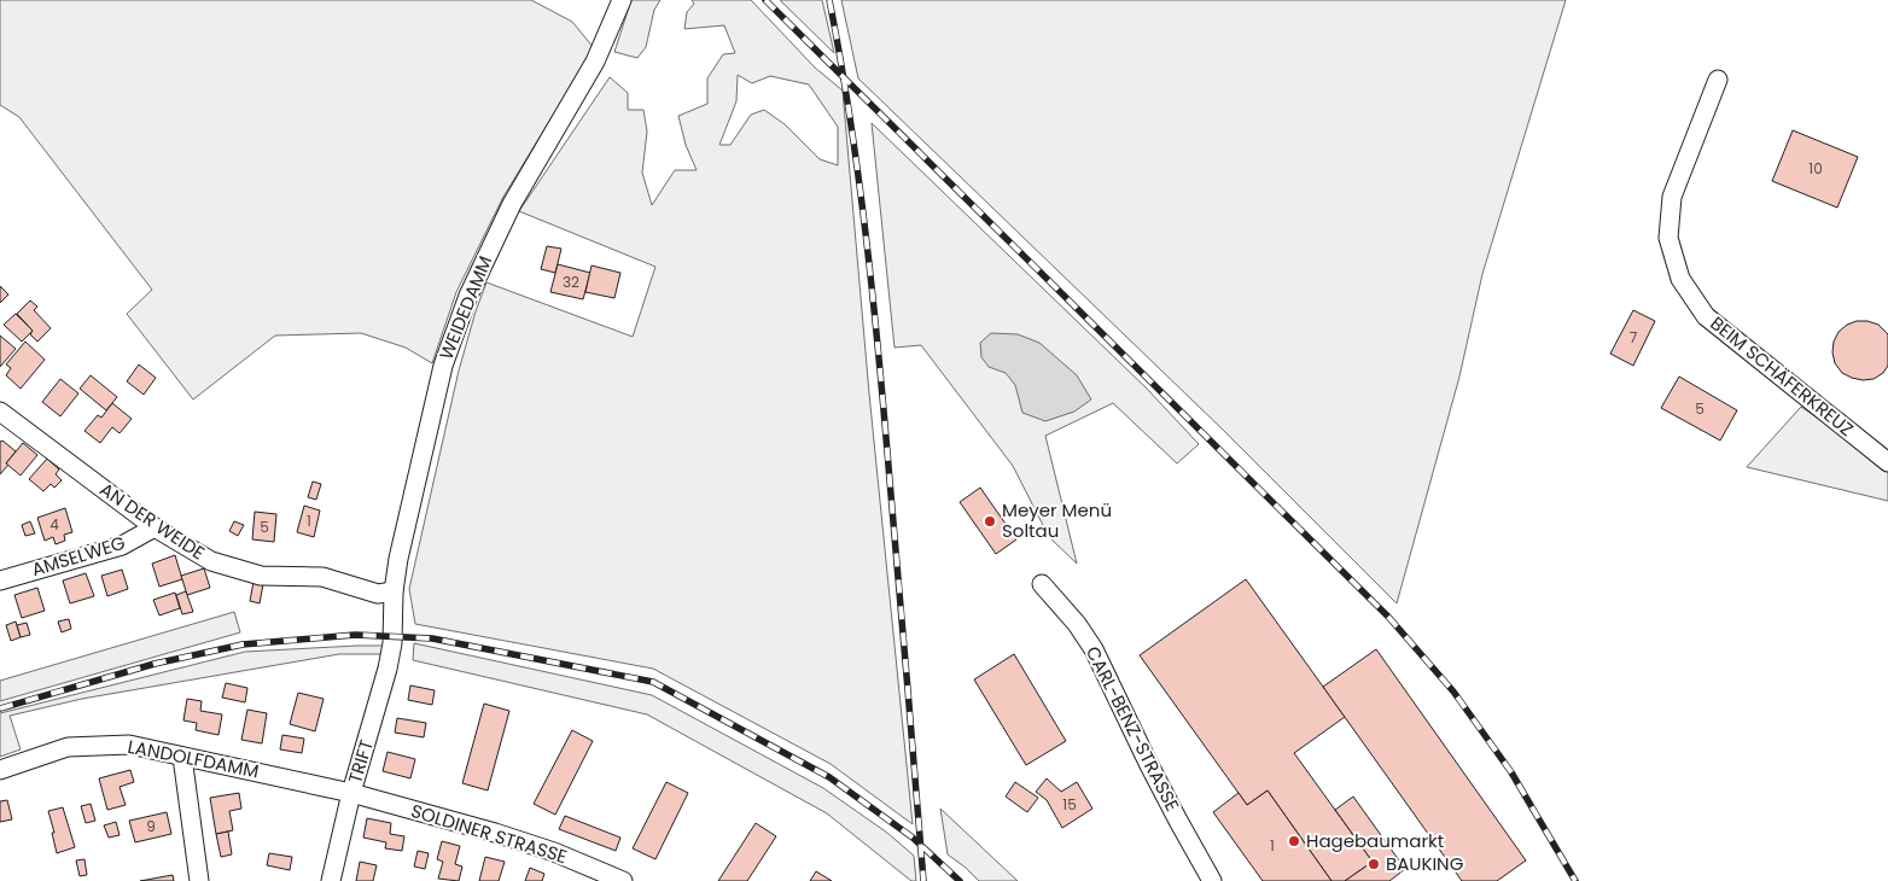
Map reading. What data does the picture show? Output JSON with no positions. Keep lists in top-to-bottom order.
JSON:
{
  "streets": {
    "street": [
      "WEIDEDAMM",
      "BEIM SCHÄFERKREUZ",
      "AN DER WEIDE",
      "AMSELWEG",
      "CARL-BENZ-STRASSE",
      "LANDOLFDAMM",
      "TRIFT",
      "SOLDINER STRASSE"
    ]
  },
  "crossings": [
    ["WEIDEDAMM", "AN DER WEIDE"],
    ["WEIDEDAMM", "TRIFT"],
    ["AN DER WEIDE", "AMSELWEG"],
    ["LANDOLFDAMM", "TRIFT"],
    ["LANDOLFDAMM", "SOLDINER STRASSE"],
    ["TRIFT", "SOLDINER STRASSE"]
  ],
  "places": ["Meyer Menü Soltau", "Hagebaumarkt", "BAUKING"],
  "house_numbers": [
    "10",
    "32",
    "7",
    "5",
    "1",
    "4",
    "5",
    "15",
    "9",
    "1"
  ]
}
